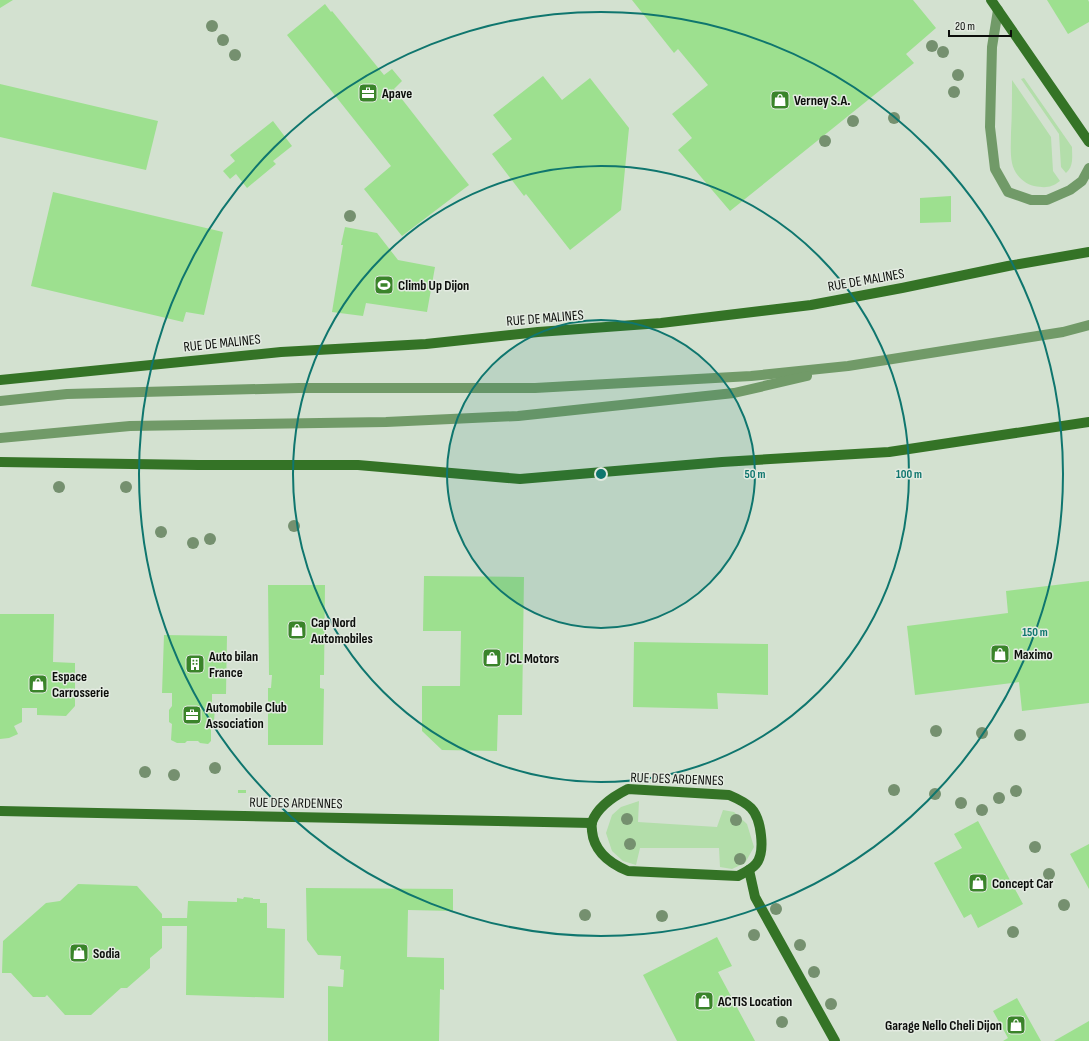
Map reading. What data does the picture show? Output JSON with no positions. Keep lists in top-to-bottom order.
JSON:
{
  "streets": {
    "main road": ["RUE DE MALINES", "RUE DES ARDENNES"]
  },
  "places": {
    "office": ["Apave", "Automobile Club Association"],
    "shop": [
      "Verney S.A.",
      "Cap Nord Automobiles",
      "Maximo",
      "JCL Motors",
      "Espace Carrosserie",
      "Concept Car",
      "Sodia",
      "ACTIS Location",
      "Garage Nello Cheli Dijon"
    ],
    "sports": ["Climb Up Dijon"],
    "building": ["Auto bilan France"]
  },
  "scale_bar": "20 m",
  "rings": ["50 m", "100 m", "150 m"]
}
